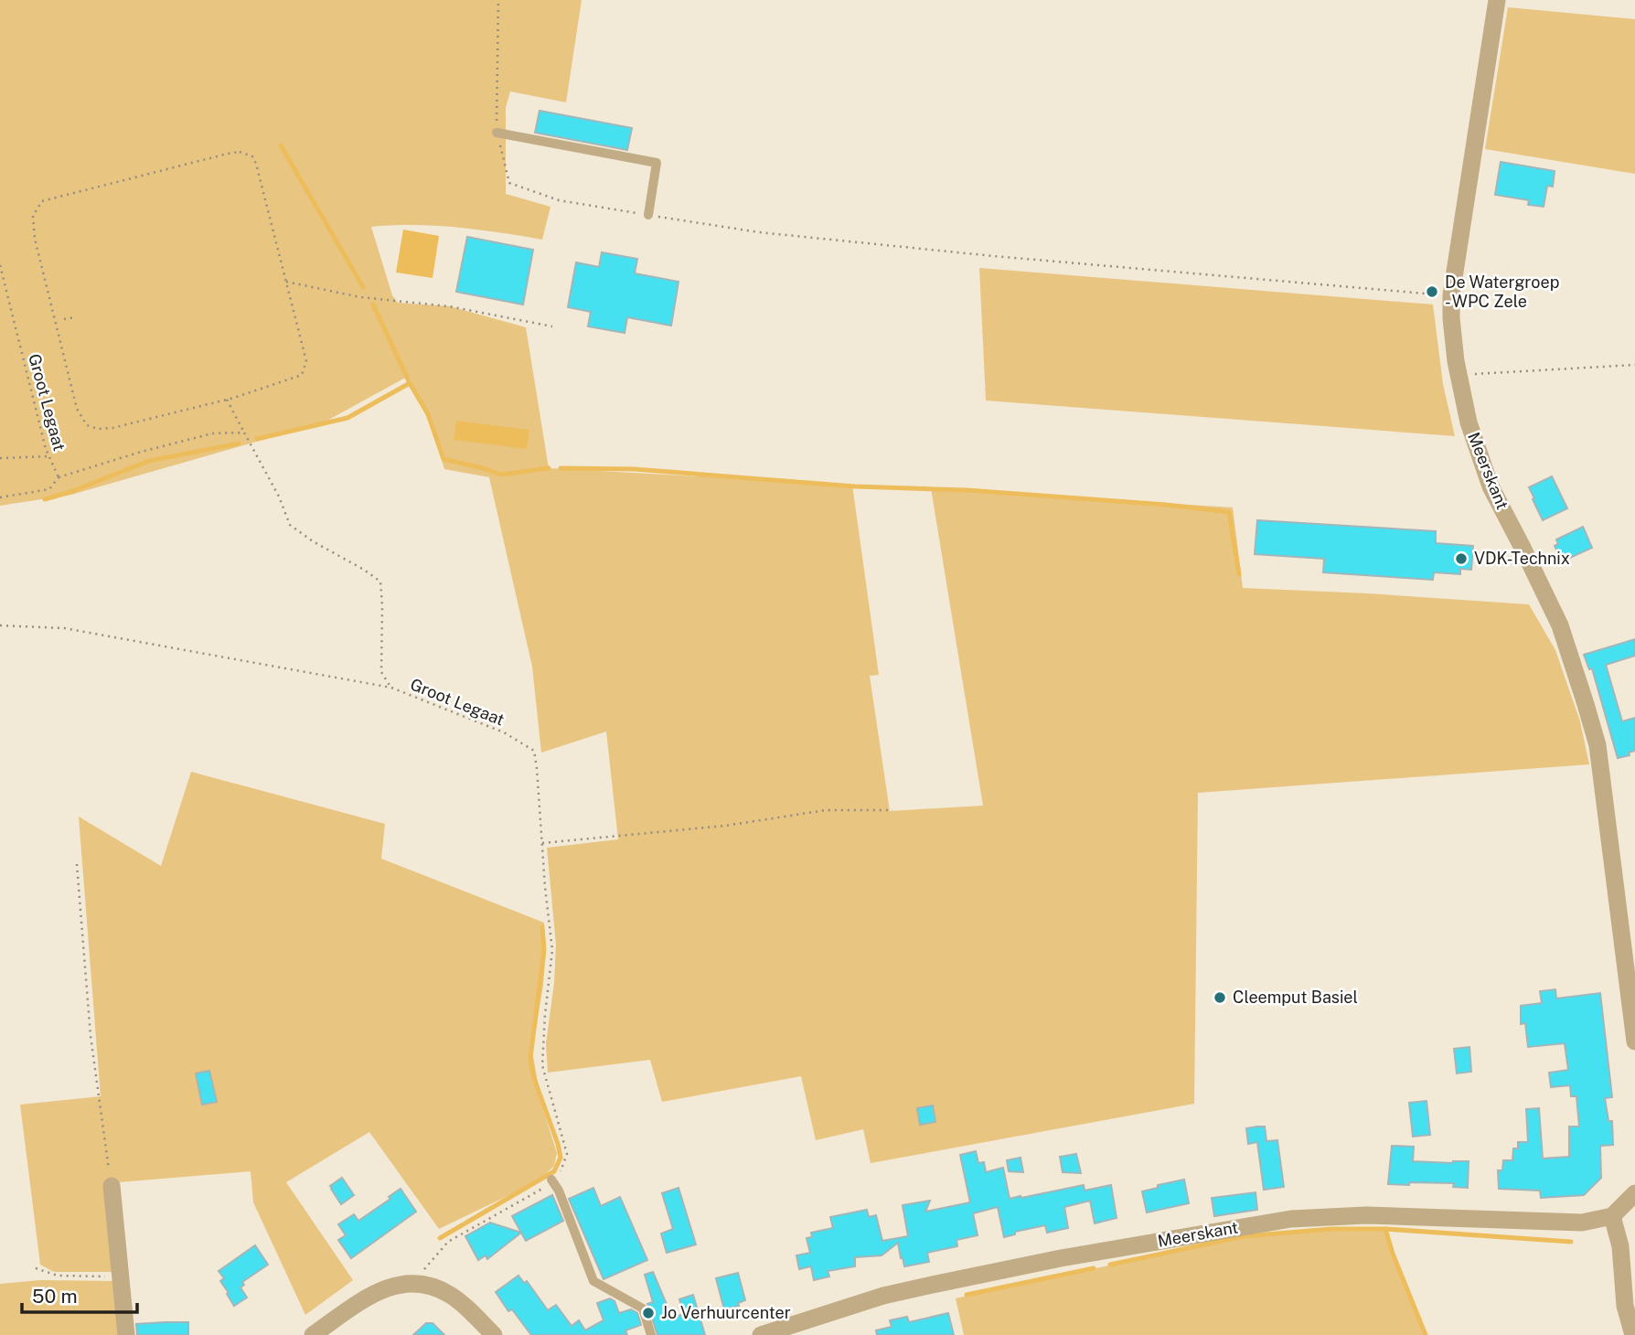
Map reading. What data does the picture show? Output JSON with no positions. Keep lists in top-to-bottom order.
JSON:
{
  "streets": {
    "street": ["Meerskant"],
    "path": ["Groot Legaat"]
  },
  "places": [
    "De Watergroep - WPC Zele",
    "VDK-Technix",
    "Cleemput Basiel",
    "Jo Verhuurcenter"
  ],
  "scale_bar": "50 m"
}
